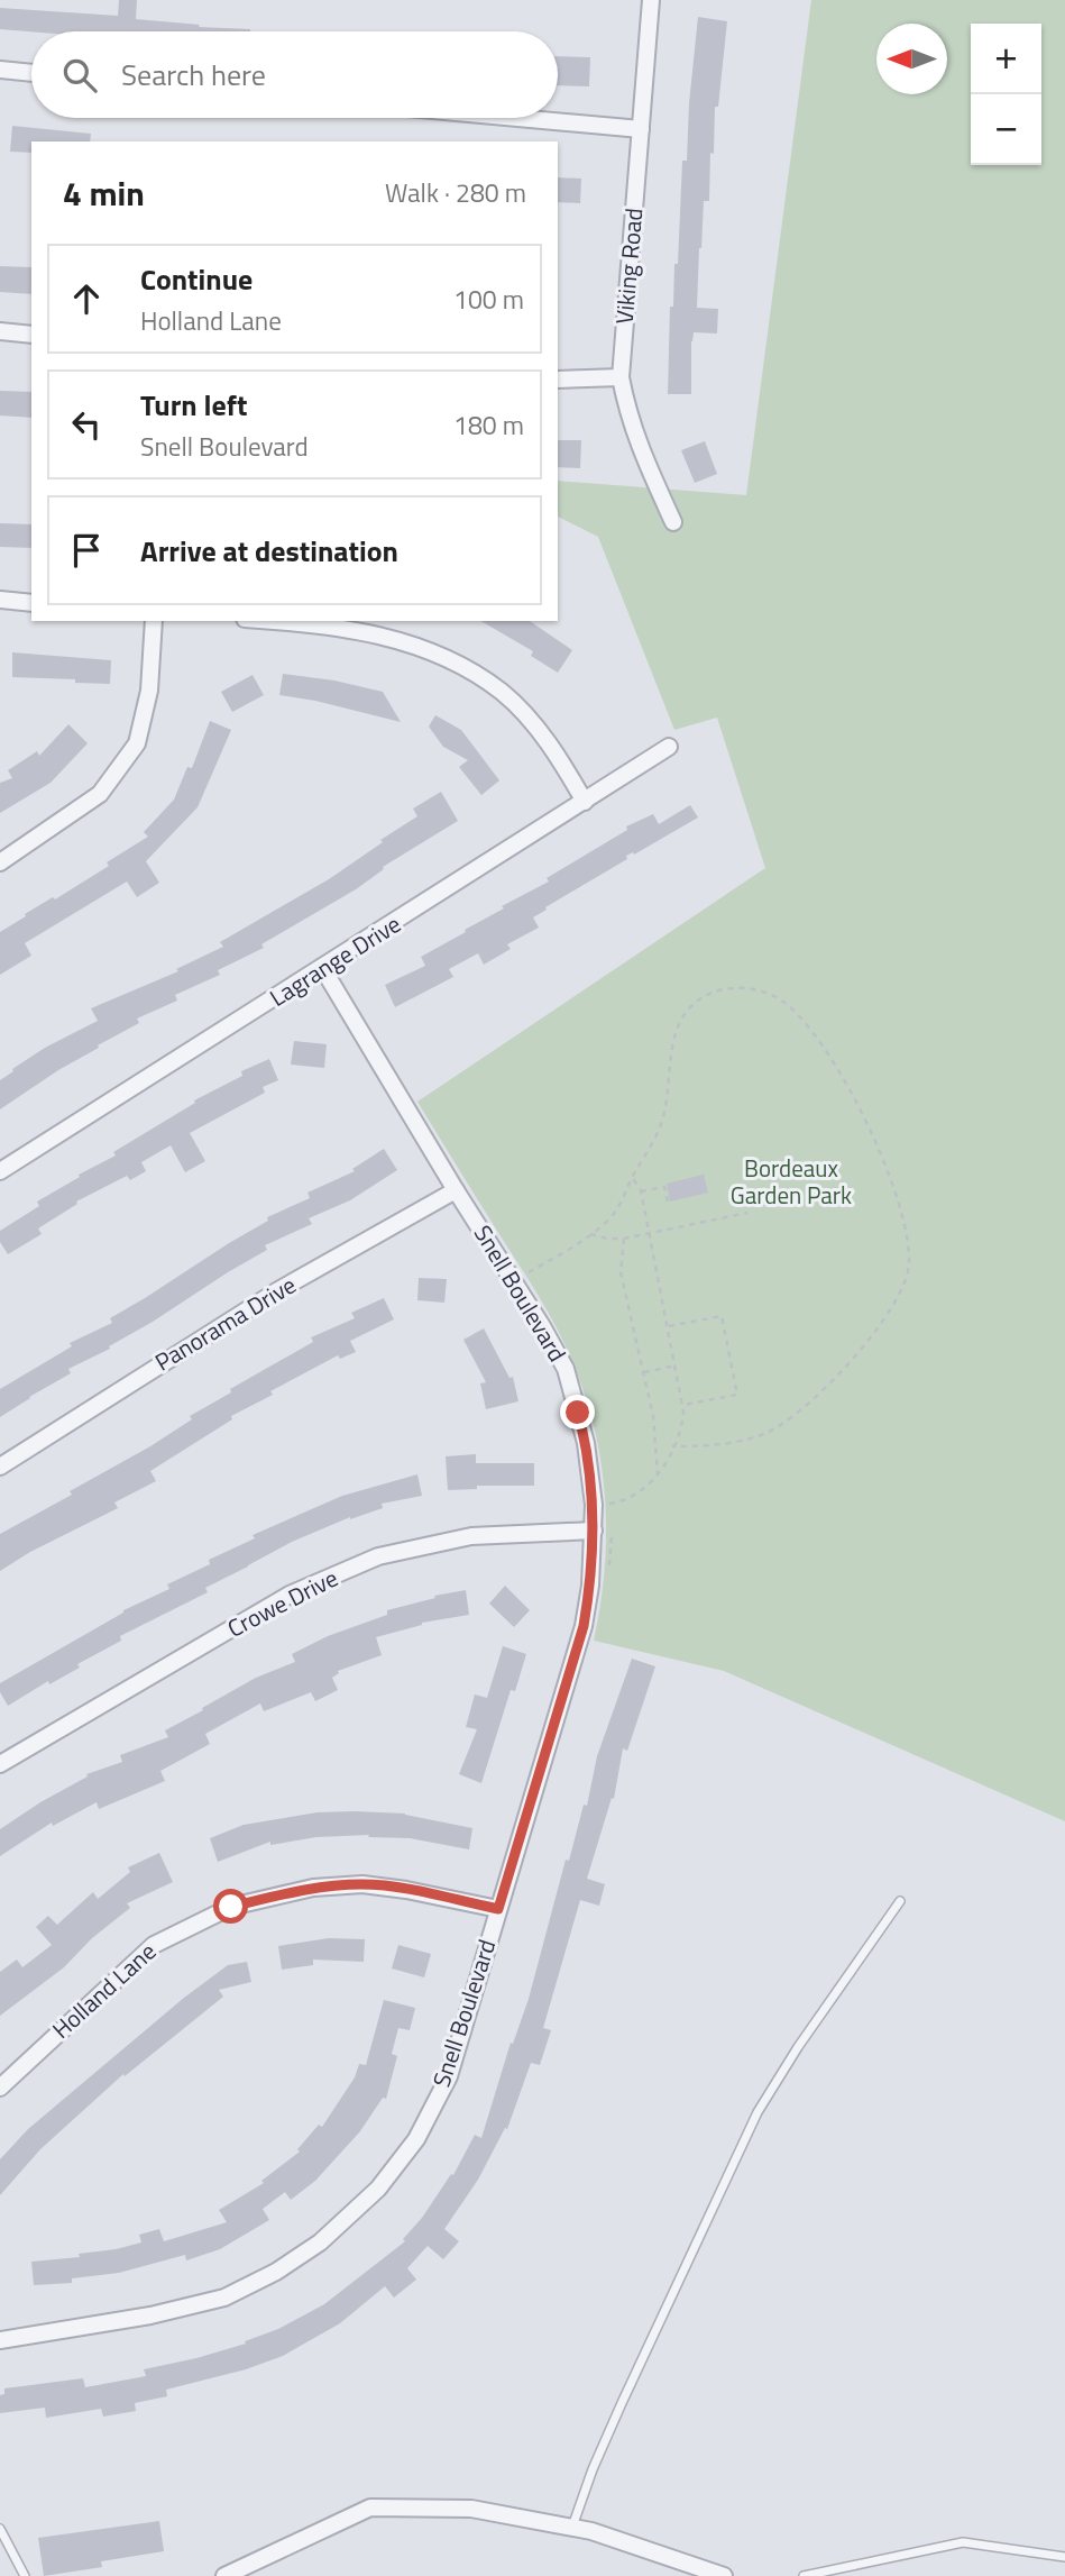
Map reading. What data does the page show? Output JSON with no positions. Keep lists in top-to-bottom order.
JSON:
{
  "streets": {
    "street": [
      "Viking Road",
      "Lagrange Drive",
      "Snell Boulevard",
      "Panorama Drive",
      "Crowe Drive",
      "Holland Lane"
    ]
  },
  "crossings": [
    ["Lagrange Drive", "Snell Boulevard"],
    ["Snell Boulevard", "Panorama Drive"],
    ["Snell Boulevard", "Crowe Drive"],
    ["Snell Boulevard", "Holland Lane"]
  ],
  "parks": ["Bordeaux Garden Park"],
  "north": "left",
  "page": {
    "map_buttons": ["+", "−"],
    "search": "Search here",
    "heading": ["4 min", "Walk · 280 m"],
    "list": [
      ["Continue", "Holland Lane", "100 m"],
      ["Turn left", "Snell Boulevard", "180 m"],
      "Arrive at destination"
    ]
  }
}
